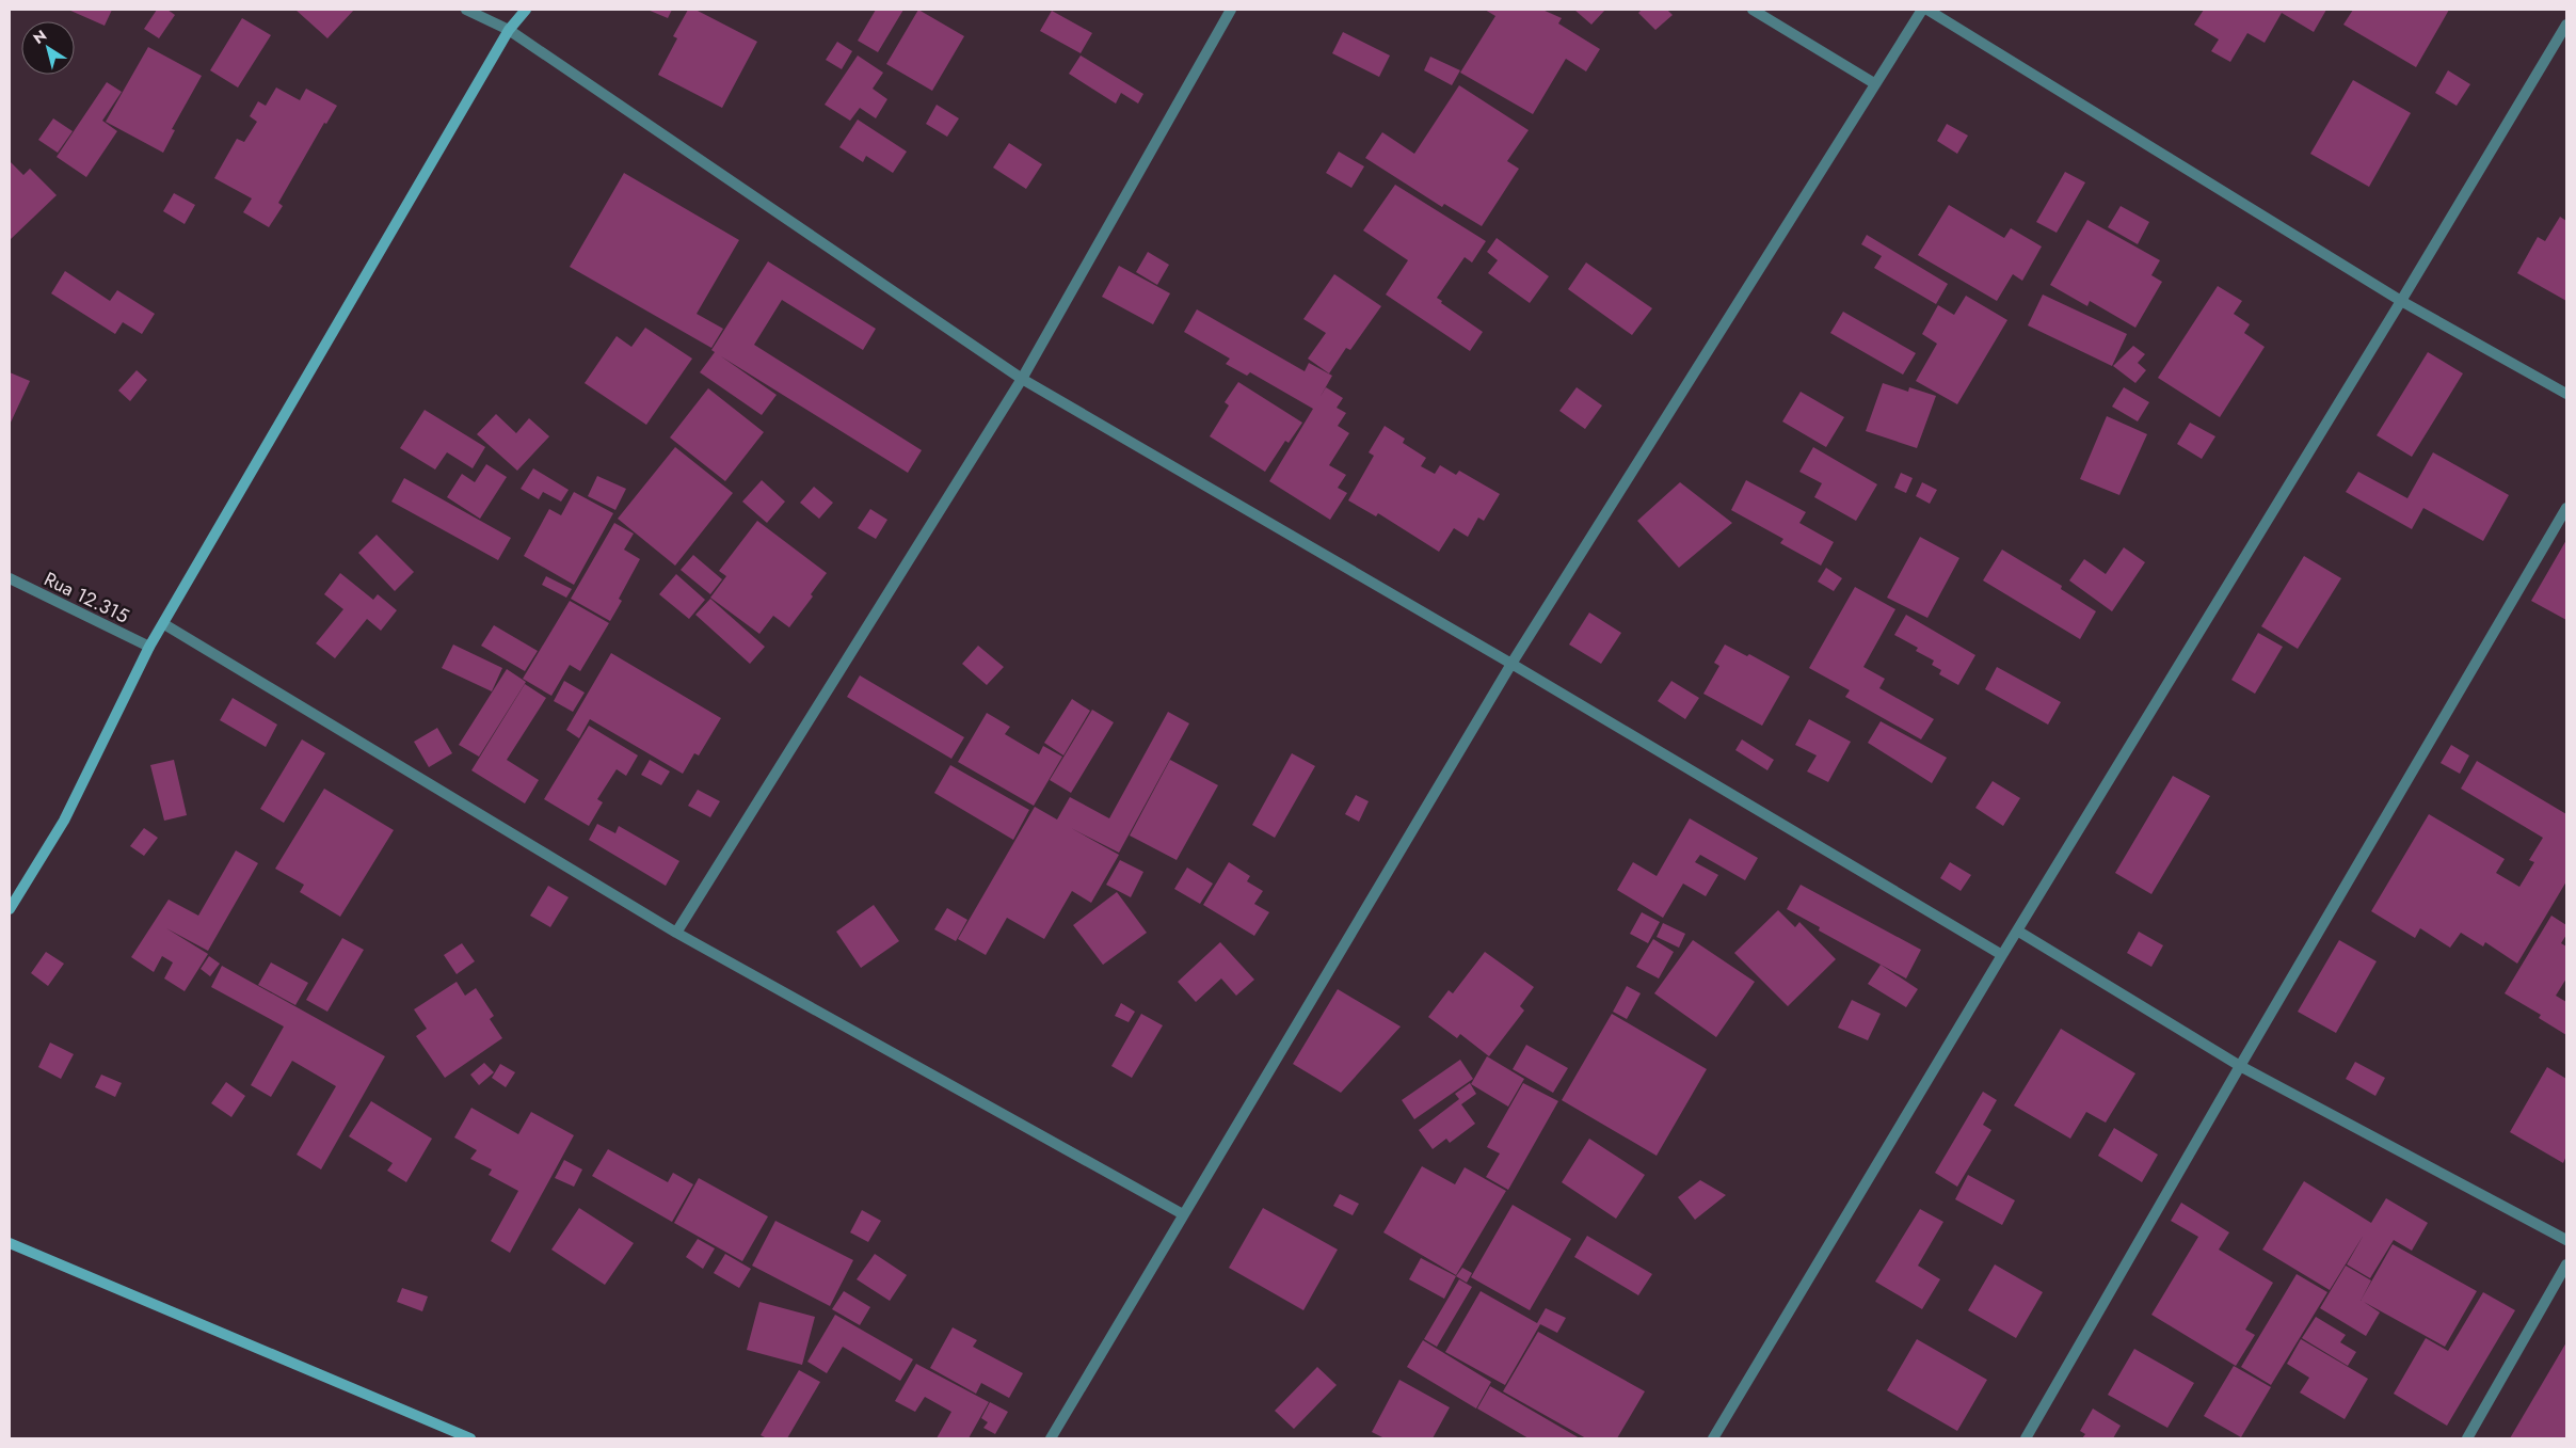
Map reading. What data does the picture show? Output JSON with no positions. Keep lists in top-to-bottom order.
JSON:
{
  "streets": {
    "street": ["Rua 12.315"]
  },
  "north": "top left"
}
